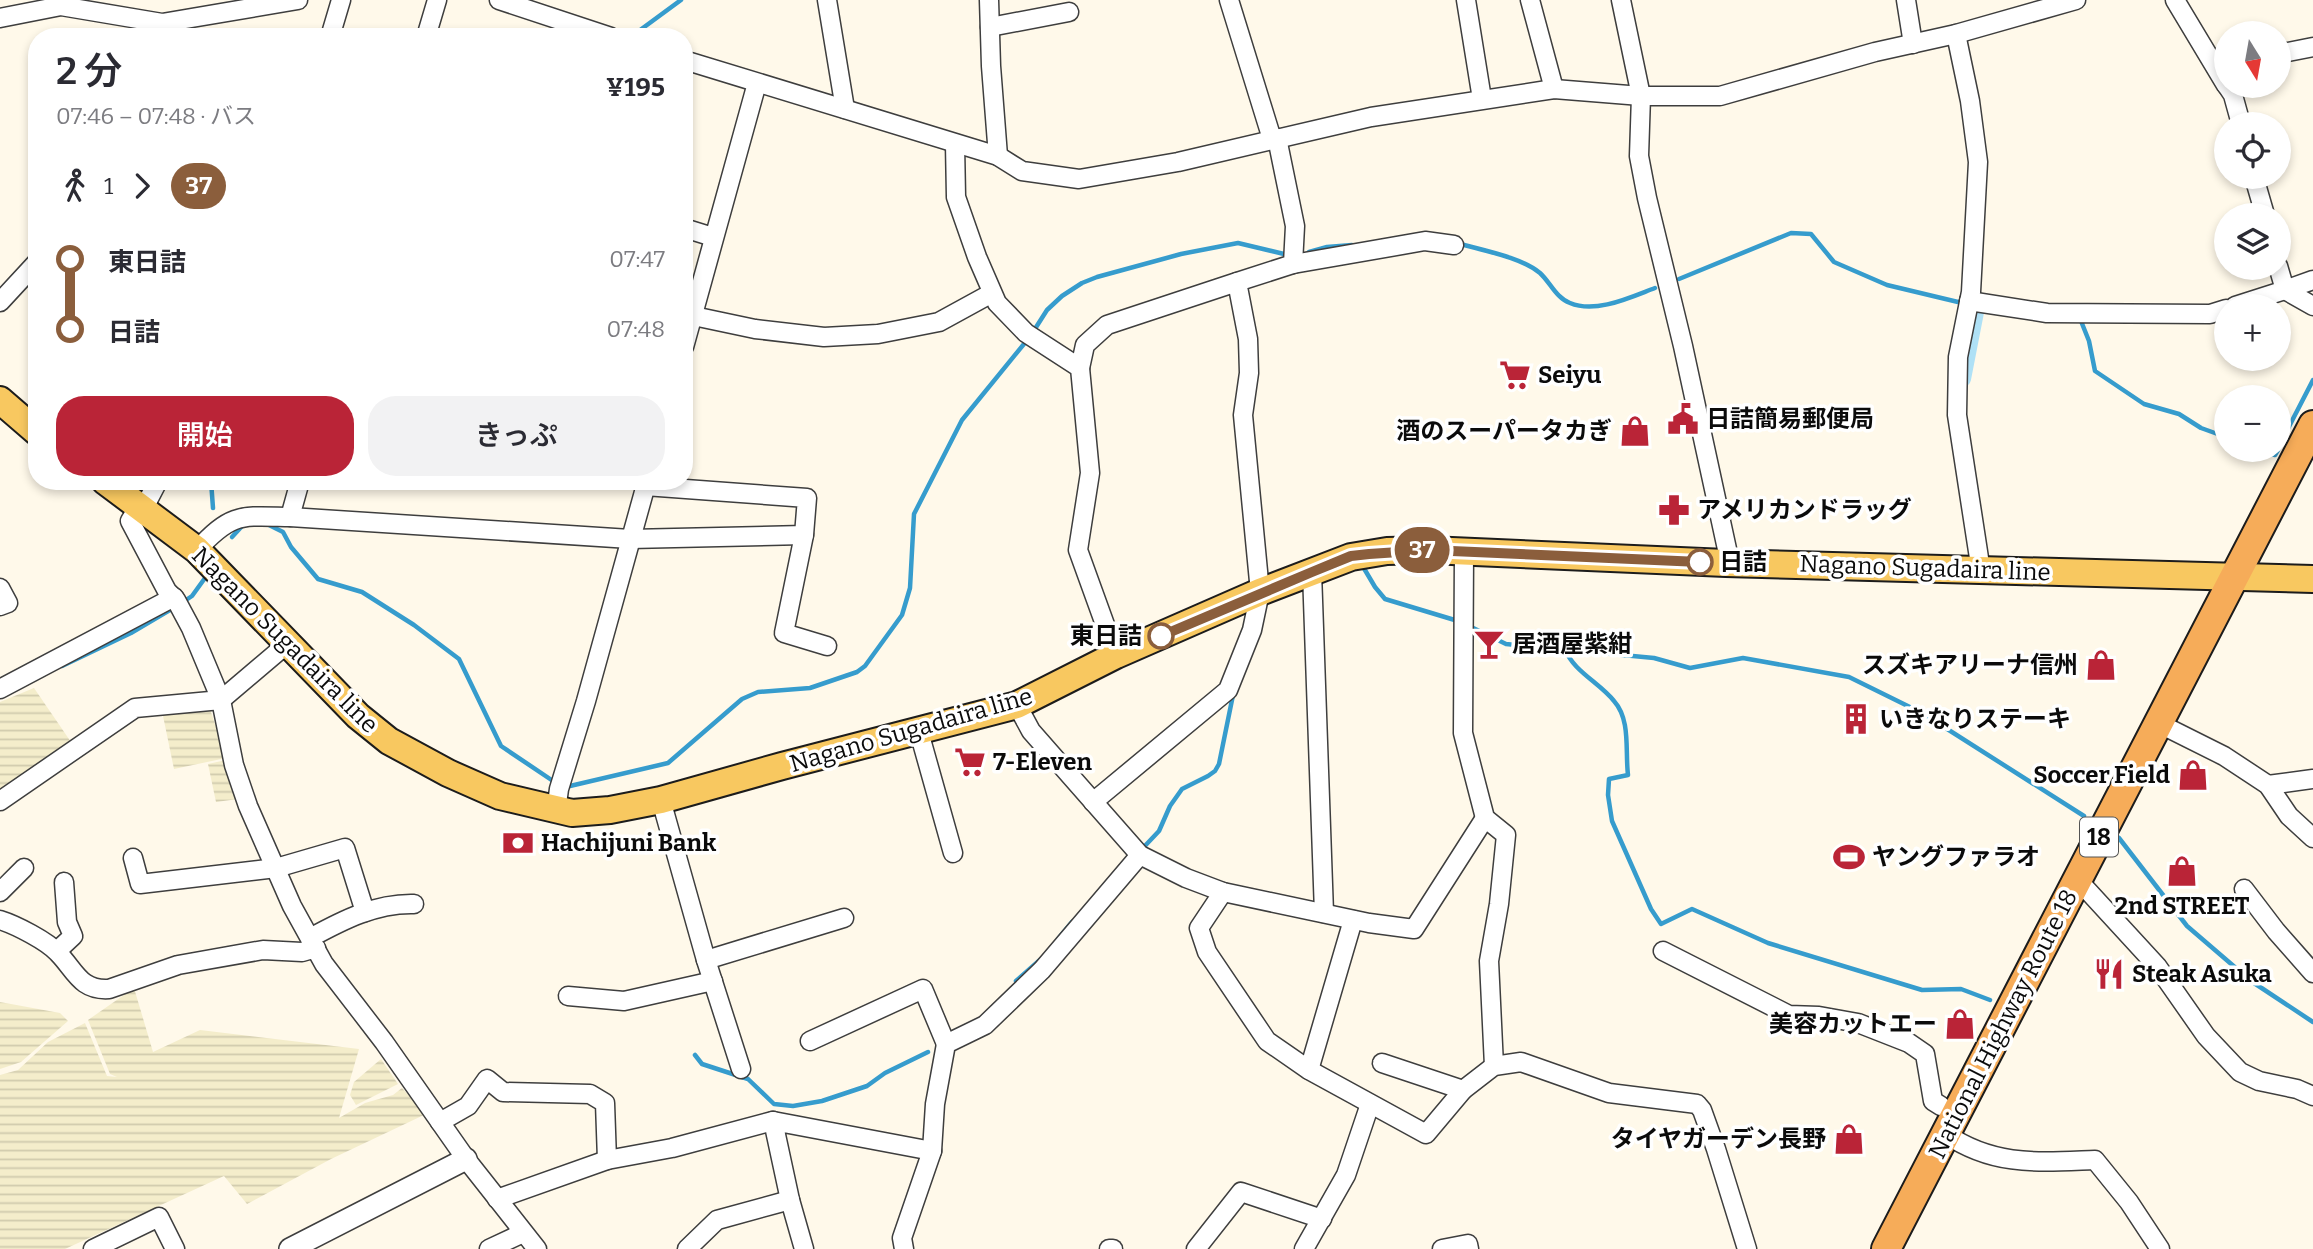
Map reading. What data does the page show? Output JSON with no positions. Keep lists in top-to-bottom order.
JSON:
{
  "streets": {
    "highway": ["18", "National Highway Route 18"],
    "main road": ["Nagano Sugadaira line"]
  },
  "crossings": [
    ["Nagano Sugadaira line", "National Highway Route 18"]
  ],
  "places": {
    "supermarket": ["Seiyu", "7-Eleven"],
    "public building": ["日詰簡易郵便局"],
    "shop": [
      "酒のスーパータカぎ",
      "スズキアリーナ信州",
      "Soccer Field",
      "2nd STREET",
      "美容カットエー",
      "タイヤガーデン長野"
    ],
    "pharmacy": ["アメリカンドラッグ"],
    "other": ["日詰", "東日詰"],
    "bar": ["居酒屋紫紺"],
    "building": ["いきなりステーキ"],
    "bank": ["Hachijuni Bank"],
    "sports": ["ヤングファラオ"],
    "restaurant": ["Steak Asuka"]
  },
  "lines": ["bus line 37"],
  "north": "bottom",
  "page": {
    "on_map": "37",
    "map_buttons": ["+", "−"],
    "heading": ["2 分", "07:46 – 07:48 · バス", "¥195"],
    "legs": ["1", "37"],
    "list": [
      {
        "name": "東日詰",
        "value": "07:47"
      },
      {
        "name": "日詰",
        "value": "07:48"
      }
    ],
    "buttons": ["開始", "きっぷ"]
  }
}
